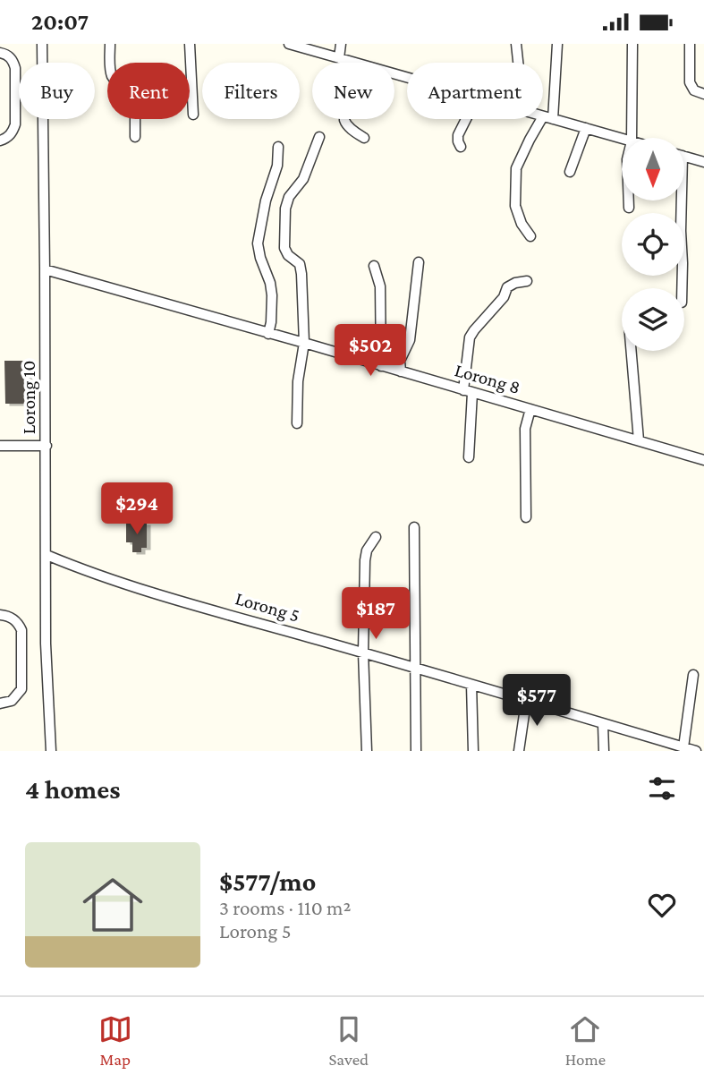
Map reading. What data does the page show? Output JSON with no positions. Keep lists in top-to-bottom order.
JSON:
{
  "streets": {
    "street": ["Lorong 8", "Lorong 10", "Lorong 5"]
  },
  "crossings": [
    ["Lorong 8", "Lorong 10"],
    ["Lorong 10", "Lorong 5"]
  ],
  "north": "bottom",
  "page": {
    "status": "20:07",
    "chip": [
      "Buy",
      "Rent",
      "Filters",
      "New",
      "Apartment"
    ],
    "price": [
      "$502",
      "$294",
      "$187",
      "$577"
    ],
    "heading": "4 homes",
    "list": [
      {
        "name": "$577/mo",
        "note": "3 rooms · 110 m² · Lorong 5"
      }
    ],
    "tabs": ["Map", "Saved", "Home"]
  }
}
